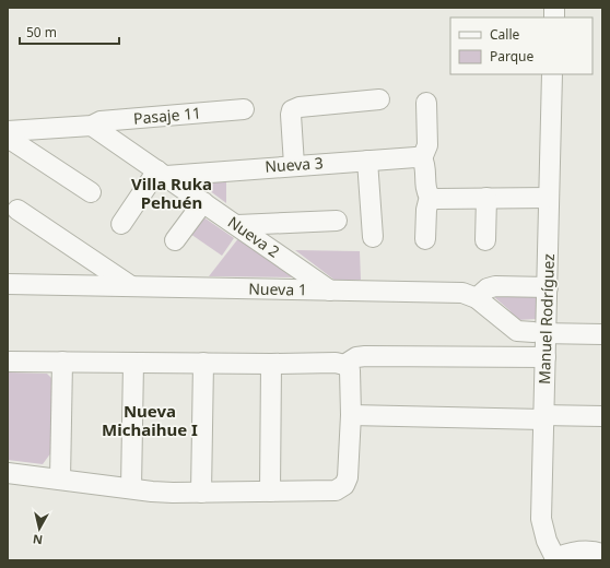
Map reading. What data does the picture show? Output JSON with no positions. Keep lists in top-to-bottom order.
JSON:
{
  "streets": {
    "street": [
      "Pasaje 11",
      "Nueva 3",
      "Nueva 2",
      "Nueva 1",
      "Manuel Rodríguez"
    ]
  },
  "crossings": [
    ["Pasaje 11", "Nueva 2"],
    ["Nueva 3", "Nueva 2"],
    ["Nueva 2", "Nueva 1"],
    ["Nueva 1", "Manuel Rodríguez"]
  ],
  "districts": ["Villa Ruka Pehuén", "Nueva Michaihue I"],
  "legend": ["Calle", "Parque"],
  "scale_bar": "50 m",
  "north": "bottom"
}
